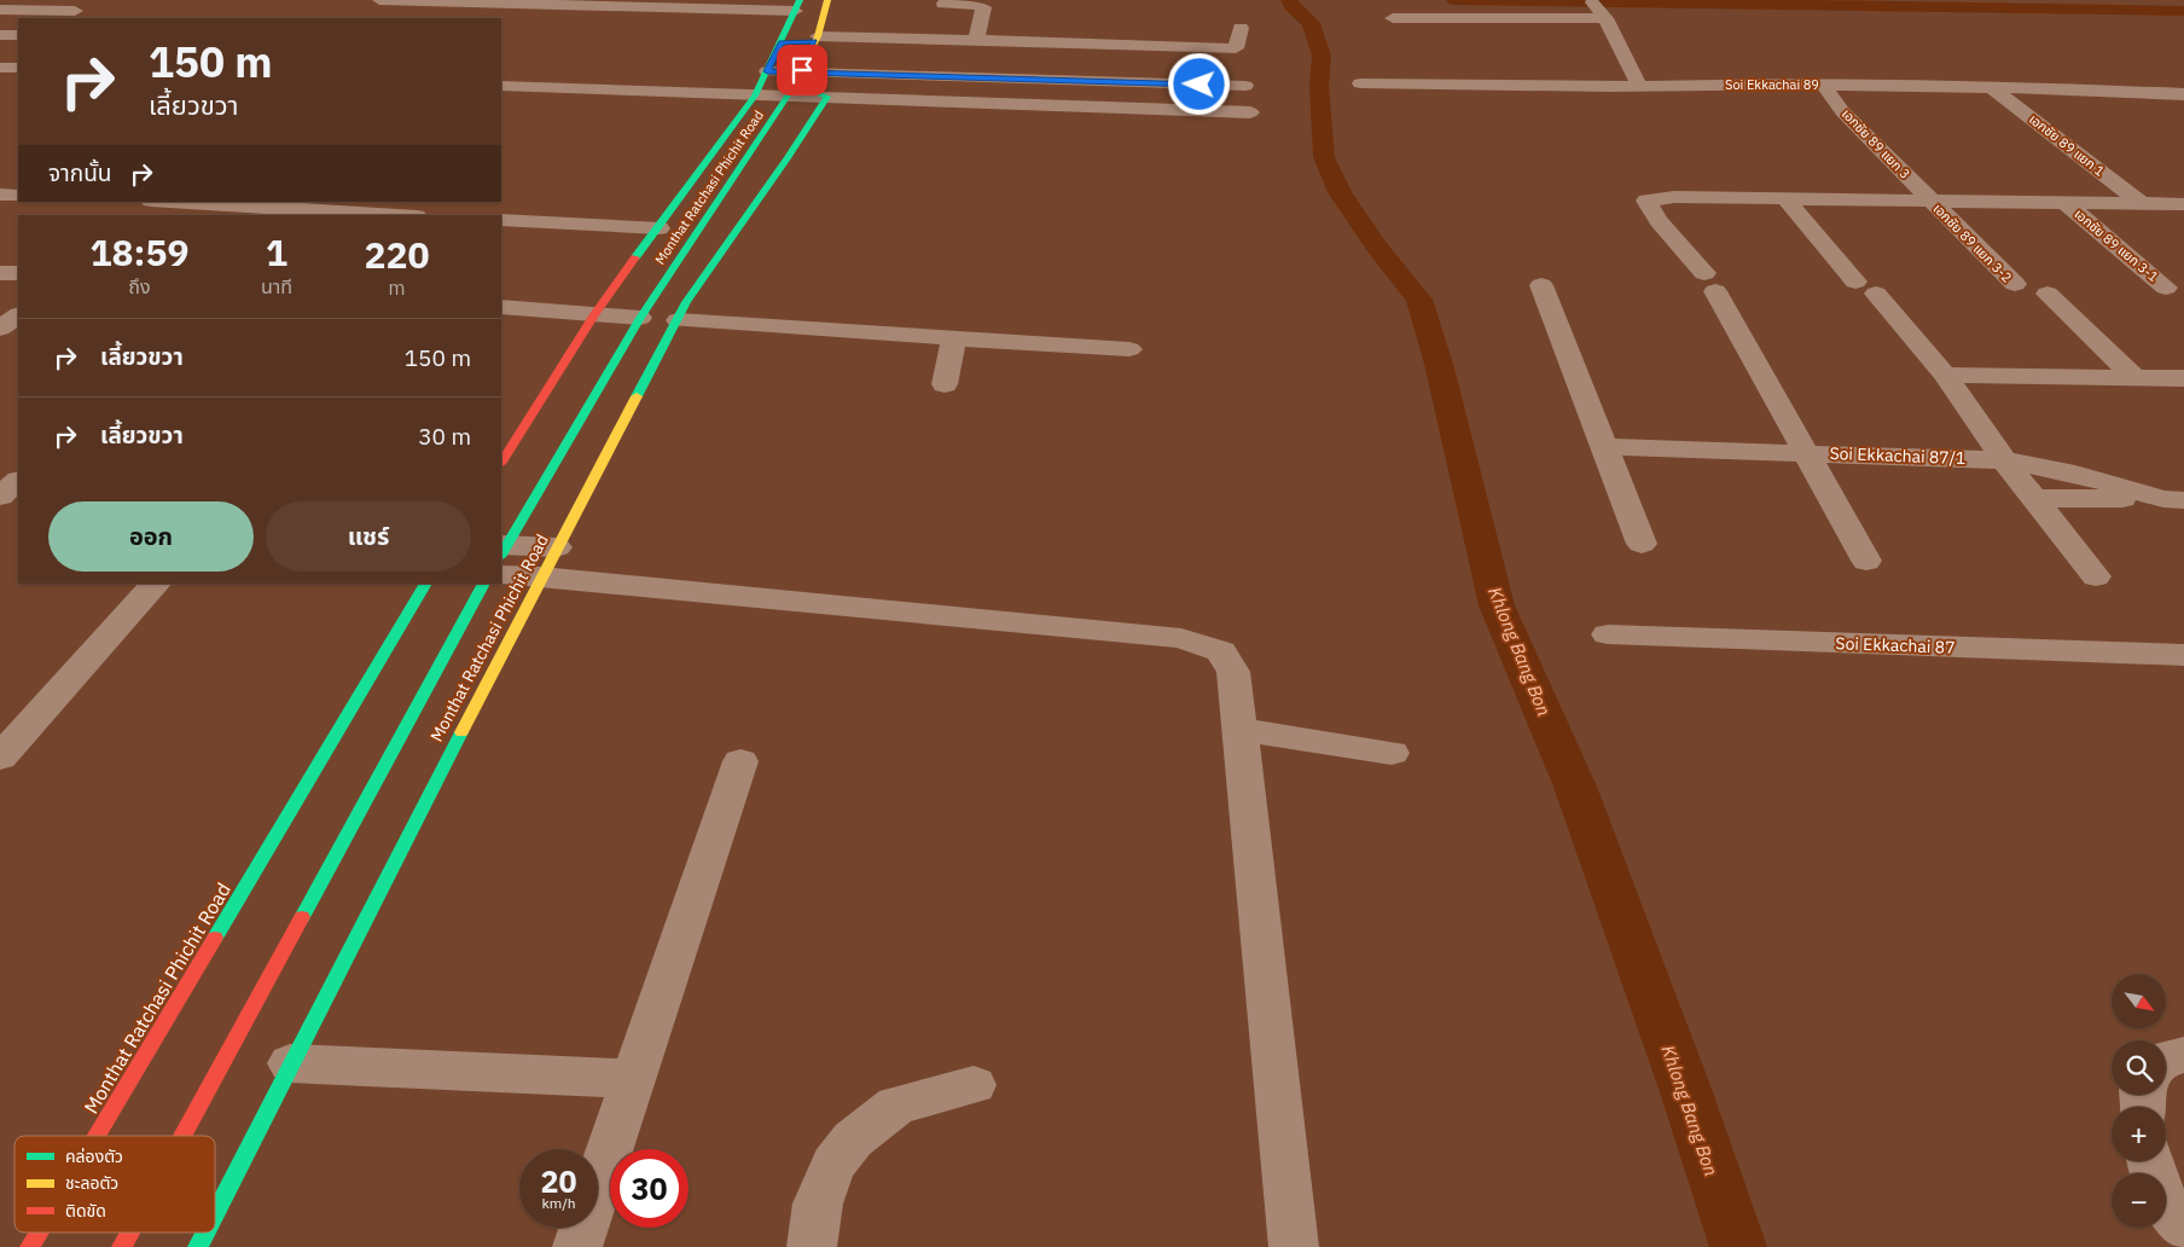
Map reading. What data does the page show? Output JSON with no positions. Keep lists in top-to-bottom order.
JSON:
{
  "streets": {
    "street": [
      "Soi Ekkachai 89",
      "เอกชัย 89 แยก 3",
      "เอกชัย 89 แยก 1",
      "Monthat Ratchasi Phichit Road",
      "เอกชัย 89 แยก 3-2",
      "เอกชัย 89 แยก 3-1",
      "Soi Ekkachai 87/1",
      "Soi Ekkachai 87"
    ]
  },
  "crossings": [
    ["Soi Ekkachai 89", "เอกชัย 89 แยก 3"],
    ["Soi Ekkachai 89", "เอกชัย 89 แยก 1"],
    ["เอกชัย 89 แยก 3", "เอกชัย 89 แยก 3-2"]
  ],
  "water": ["Khlong Bang Bon"],
  "legend": ["คล่องตัว", "ชะลอตัว", "ติดขัด"],
  "north": "bottom right",
  "page": {
    "turn": ["150 m", "เลี้ยวขวา"],
    "then": "จากนั้น",
    "eta": [
      "18:59",
      "ถึง",
      "1",
      "นาที",
      "220",
      "m"
    ],
    "list": [
      {
        "name": "เลี้ยวขวา",
        "value": "150 m"
      },
      {
        "name": "เลี้ยวขวา",
        "value": "30 m"
      }
    ],
    "buttons": ["ออก", "แชร์"],
    "map_buttons": ["+", "−"],
    "speed": "20 km/h",
    "limit": "30"
  }
}
